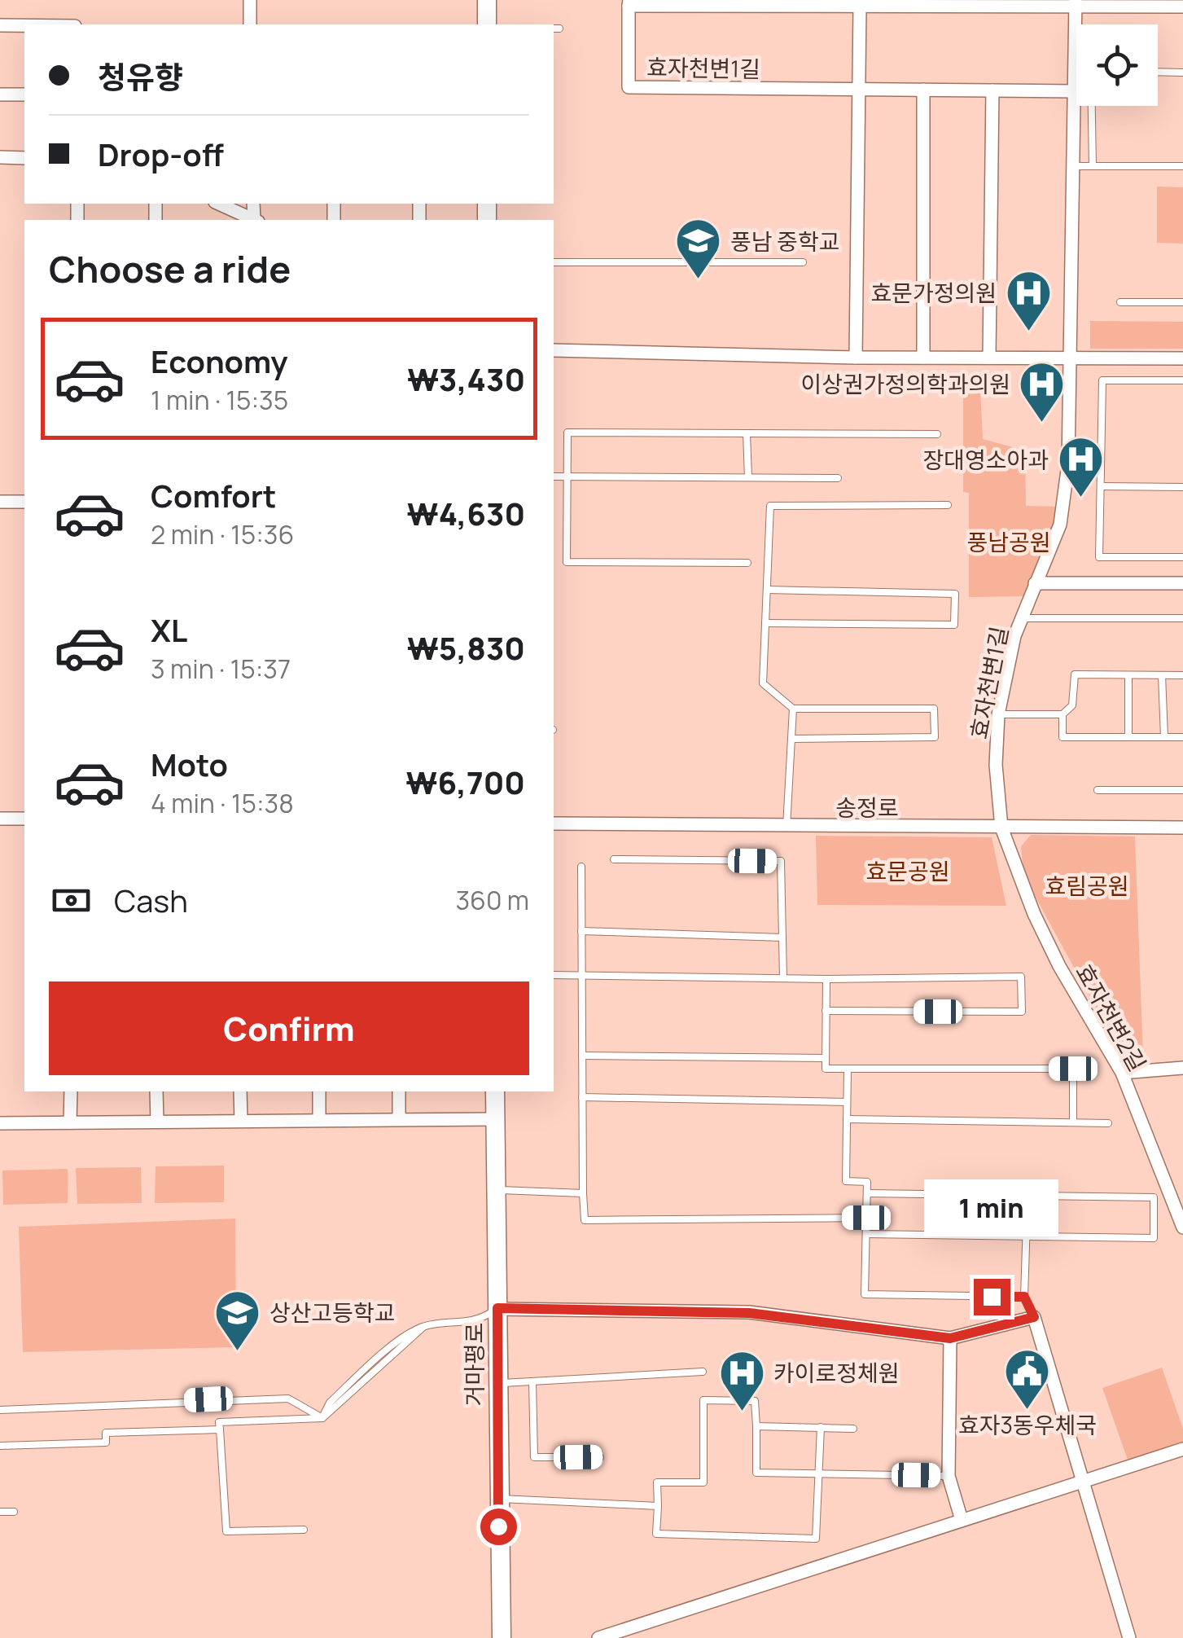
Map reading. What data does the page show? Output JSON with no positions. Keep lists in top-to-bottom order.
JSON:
{
  "streets": {
    "street": [
      "효자천변1길",
      "송정로",
      "효자천변2길",
      "거마평로"
    ]
  },
  "crossings": [
    ["효자천변1길", "송정로"],
    ["효자천변1길", "효자천변2길"],
    ["송정로", "효자천변2길"]
  ],
  "parks": ["풍남공원", "효문공원", "효림공원"],
  "places": {
    "school or university": ["풍남 중학교", "상산고등학교"],
    "hospital": [
      "효문가정의원",
      "이상권가정의학과의원",
      "장대영소아과",
      "카이로정체원"
    ],
    "public building": ["효자3동우체국"]
  },
  "page": {
    "banner": ["청유향", "Drop-off"],
    "heading": "Choose a ride",
    "list": [
      {
        "name": "Economy",
        "note": "1 min · 15:35",
        "value": "₩3,430"
      },
      {
        "name": "Comfort",
        "note": "2 min · 15:36",
        "value": "₩4,630"
      },
      {
        "name": "XL",
        "note": "3 min · 15:37",
        "value": "₩5,830"
      },
      {
        "name": "Moto",
        "note": "4 min · 15:38",
        "value": "₩6,700"
      }
    ],
    "pay": ["Cash", "360 m"],
    "buttons": "Confirm",
    "bubble": "1 min"
  }
}
